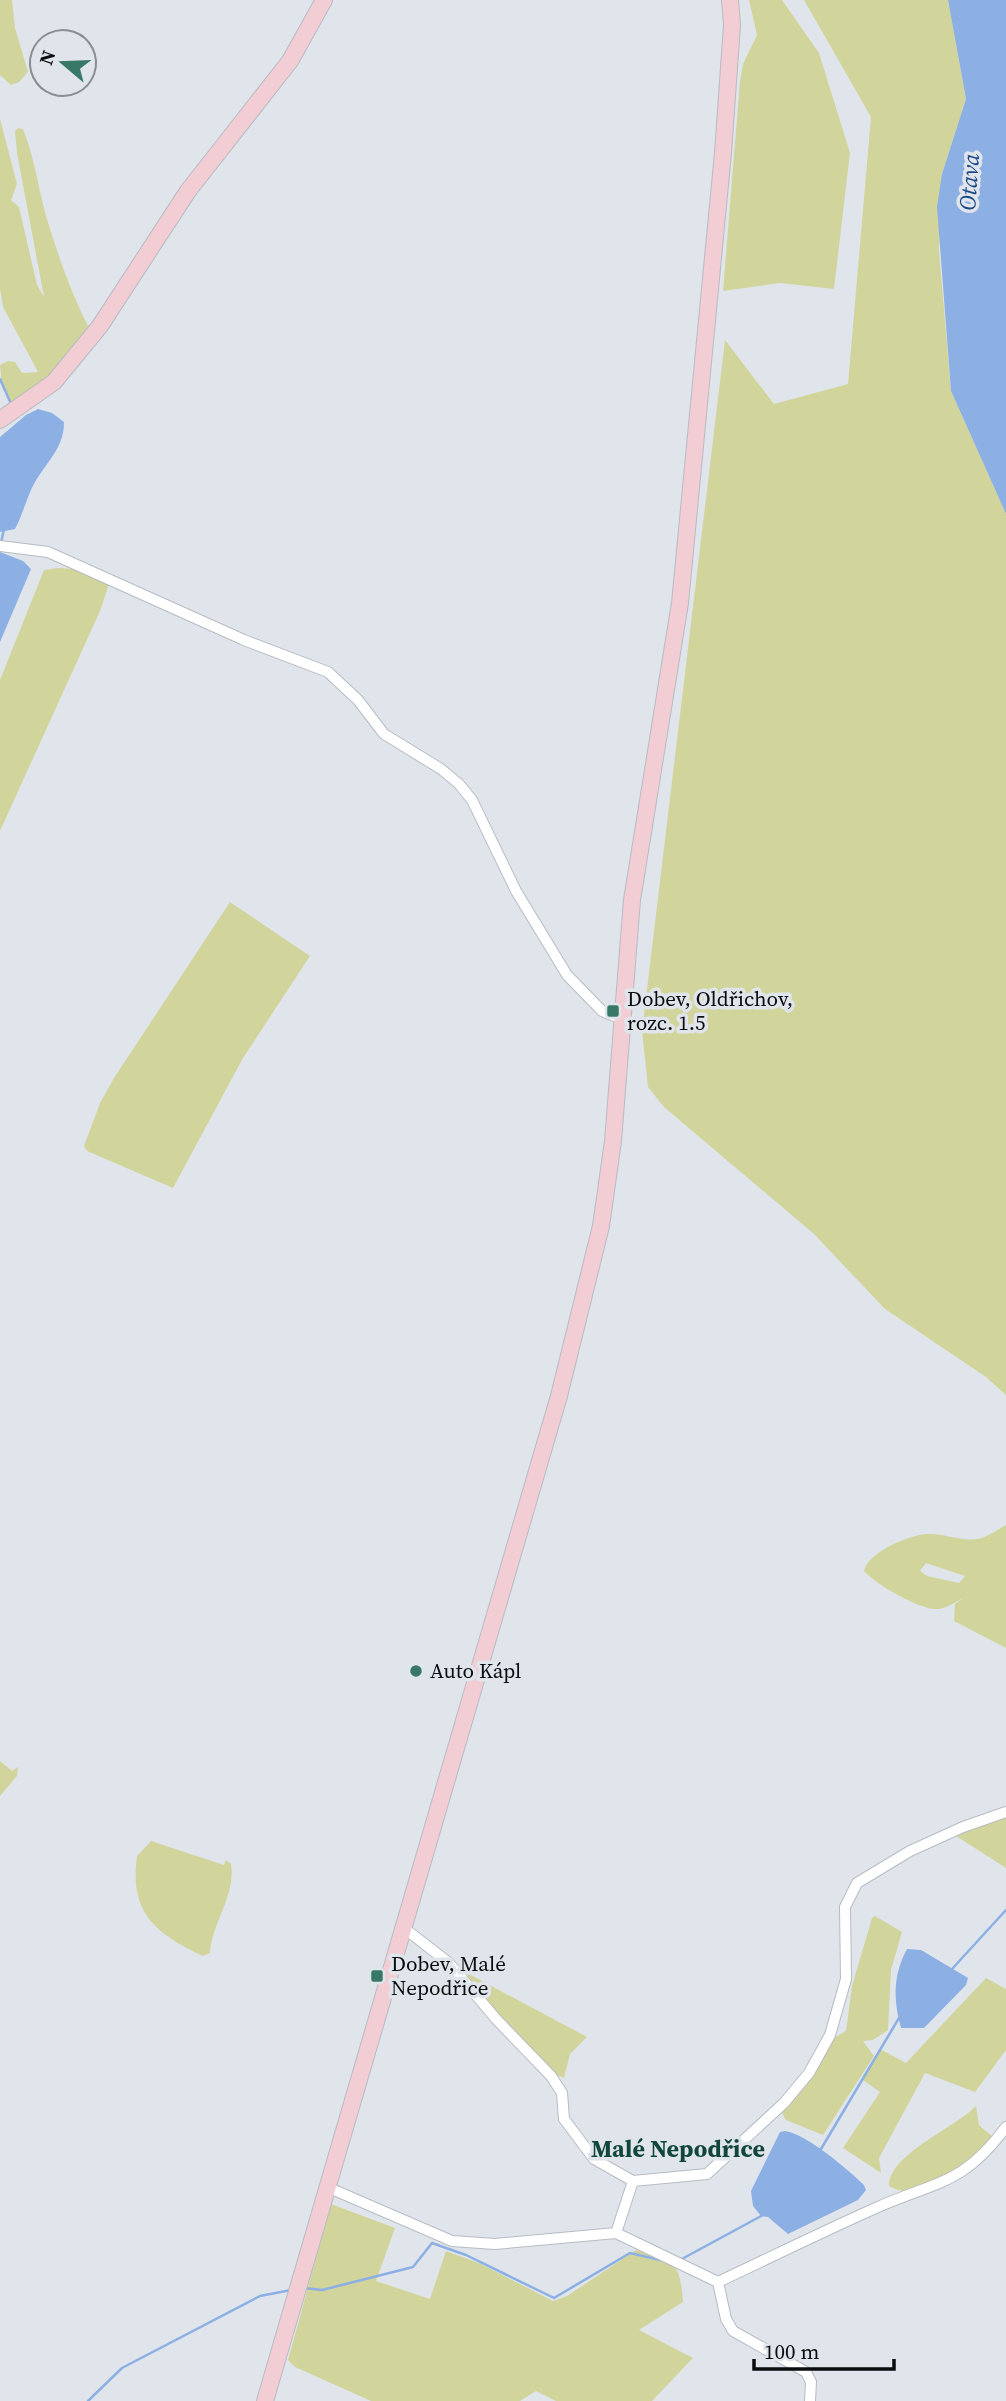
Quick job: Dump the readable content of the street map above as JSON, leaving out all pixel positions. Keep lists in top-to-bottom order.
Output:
{
  "districts": ["Malé Nepodřice"],
  "water": ["Otava"],
  "places": {
    "transit": ["Dobev, Oldřichov, rozc. 1.5", "Dobev, Malé Nepodřice"],
    "other": ["Auto Kápl"]
  },
  "scale_bar": "100 m",
  "north": "left"
}
